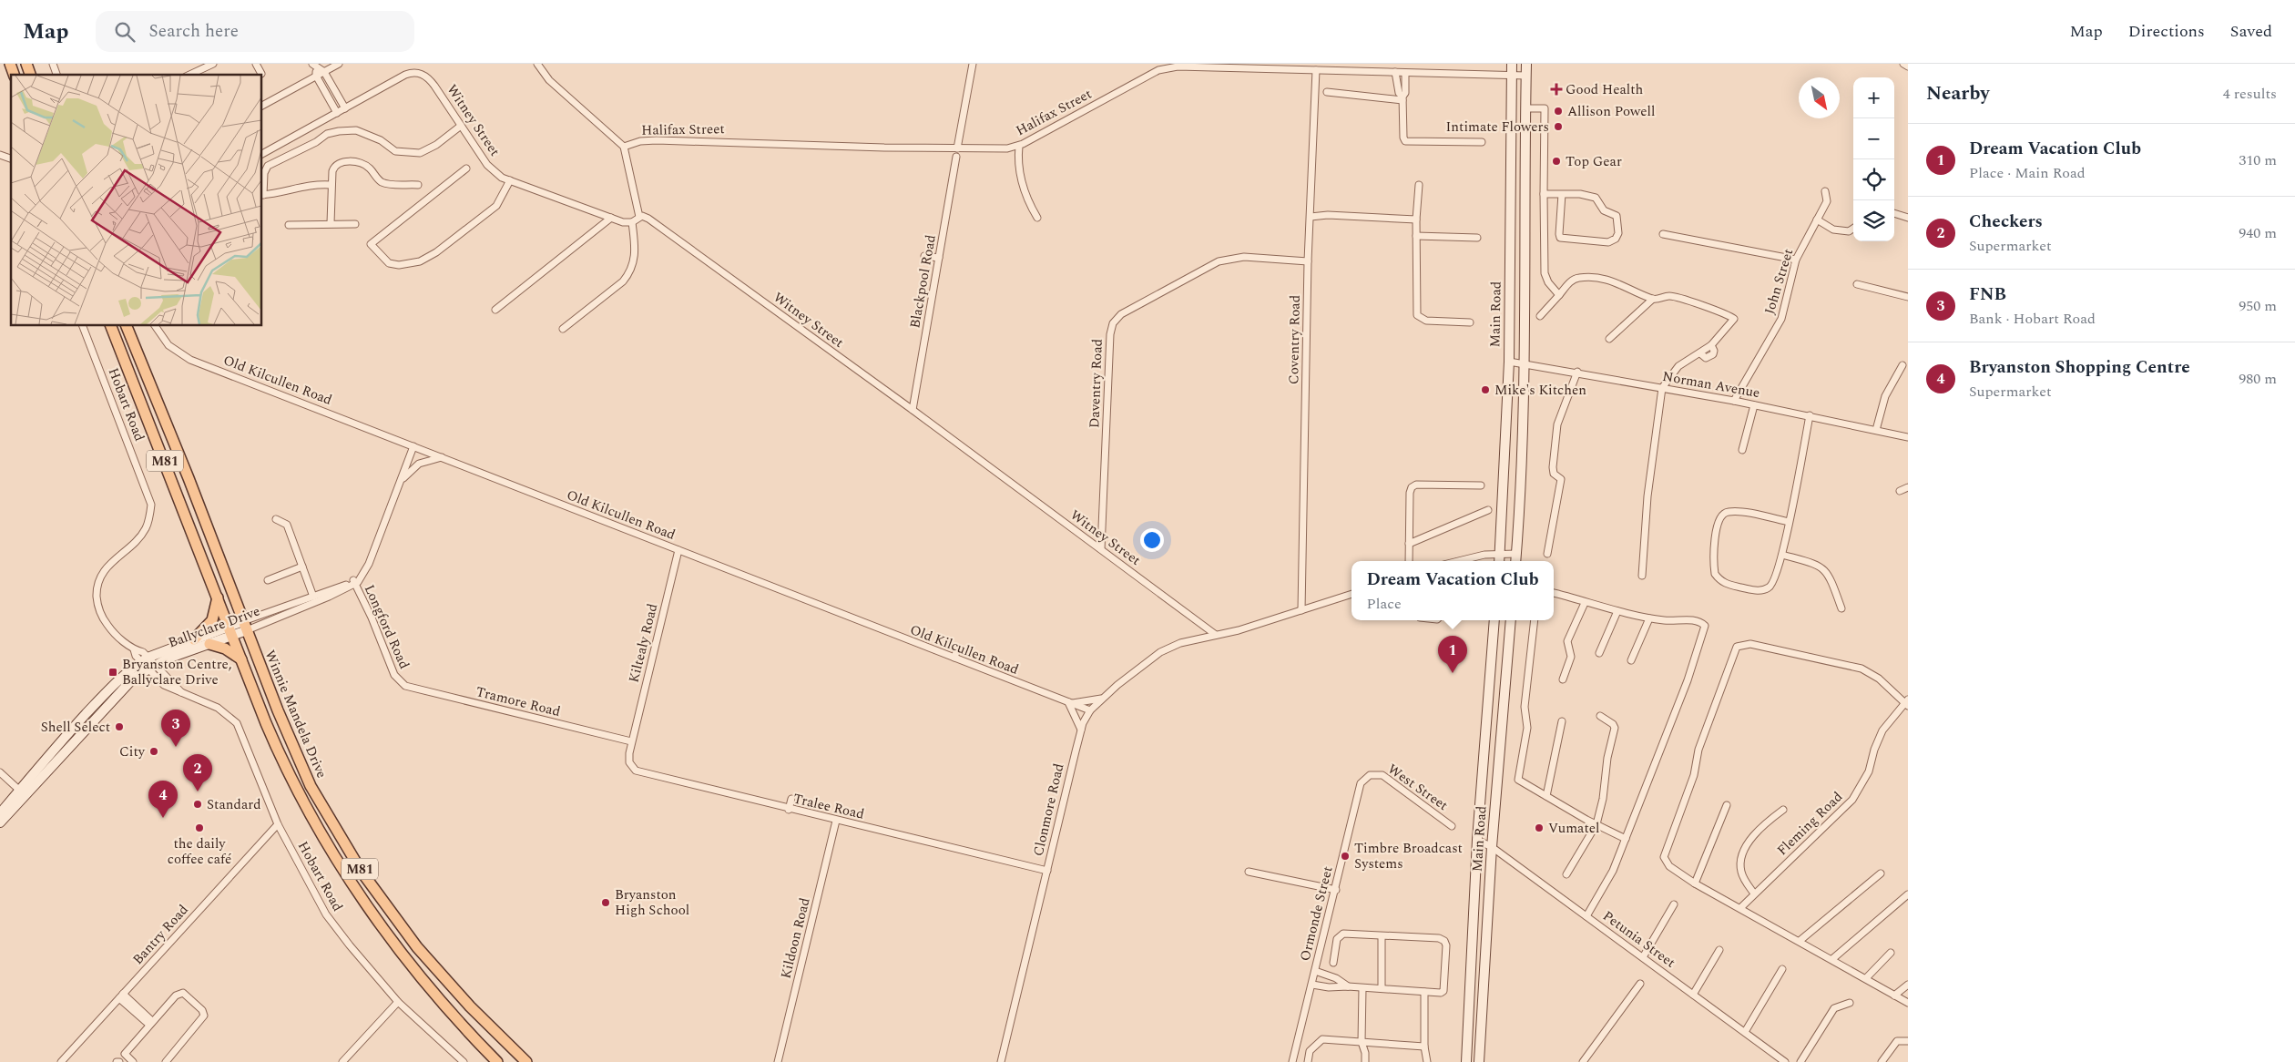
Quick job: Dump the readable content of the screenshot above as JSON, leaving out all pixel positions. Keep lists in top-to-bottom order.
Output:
{
  "streets": {
    "main road": [
      "Main Road",
      "M81",
      "Ballyclare Drive",
      "Winnie Mandela Drive"
    ],
    "street": [
      "Halifax Street",
      "Witney Street",
      "Blackpool Road",
      "John Street",
      "Coventry Road",
      "Old Kilcullen Road",
      "Daventry Road",
      "Norman Avenue",
      "Hobart Road",
      "Longford Road",
      "Kiltealy Road",
      "Tramore Road",
      "West Street",
      "Tralee Road",
      "Clonmore Road",
      "Fleming Road",
      "Ormonde Street",
      "Bantry Road",
      "Kildoon Road",
      "Petunia Street"
    ]
  },
  "crossings": [
    ["Halifax Street", "Main Road"],
    ["Halifax Street", "Coventry Road"],
    ["Witney Street", "Blackpool Road"],
    ["Witney Street", "Daventry Road"],
    ["Witney Street", "Clonmore Road"],
    ["John Street", "Norman Avenue"],
    ["Main Road", "Norman Avenue"],
    ["Main Road", "Petunia Street"],
    ["Coventry Road", "Daventry Road"],
    ["Old Kilcullen Road", "Kiltealy Road"],
    ["Old Kilcullen Road", "Clonmore Road"],
    ["Hobart Road", "Ballyclare Drive"],
    ["Hobart Road", "Bantry Road"],
    ["Ballyclare Drive", "Longford Road"],
    ["Ballyclare Drive", "Winnie Mandela Drive"],
    ["Longford Road", "Tramore Road"],
    ["Kiltealy Road", "Tramore Road"],
    ["Kiltealy Road", "Tralee Road"],
    ["Tramore Road", "Tralee Road"],
    ["West Street", "Ormonde Street"],
    ["Tralee Road", "Clonmore Road"],
    ["Tralee Road", "Kildoon Road"]
  ],
  "places": {
    "health": ["Good Health"],
    "other": [
      "Allison Powell",
      "Intimate Flowers",
      "Top Gear",
      "Mike's Kitchen",
      "Shell Select",
      "City",
      "Standard",
      "the daily coffee café",
      "Vumatel",
      "Timbre Broadcast Systems",
      "Bryanston High School"
    ],
    "transit": ["Bryanston Centre, Ballyclare Drive"]
  },
  "north": "bottom right",
  "page": {
    "header": "Map",
    "search": "Search here",
    "nav": ["Map", "Directions", "Saved"],
    "heading": ["Nearby", "4 results"],
    "map_buttons": ["+", "−"],
    "list": [
      {
        "mark": "1",
        "name": "Dream Vacation Club",
        "note": "Place · Main Road",
        "value": "310 m"
      },
      {
        "mark": "2",
        "name": "Checkers",
        "note": "Supermarket",
        "value": "940 m"
      },
      {
        "mark": "3",
        "name": "FNB",
        "note": "Bank · Hobart Road",
        "value": "950 m"
      },
      {
        "mark": "4",
        "name": "Bryanston Shopping Centre",
        "note": "Supermarket",
        "value": "980 m"
      }
    ],
    "popup": ["Dream Vacation Club", "Place"],
    "pins": [
      "1",
      "3",
      "2",
      "4"
    ]
  }
}
